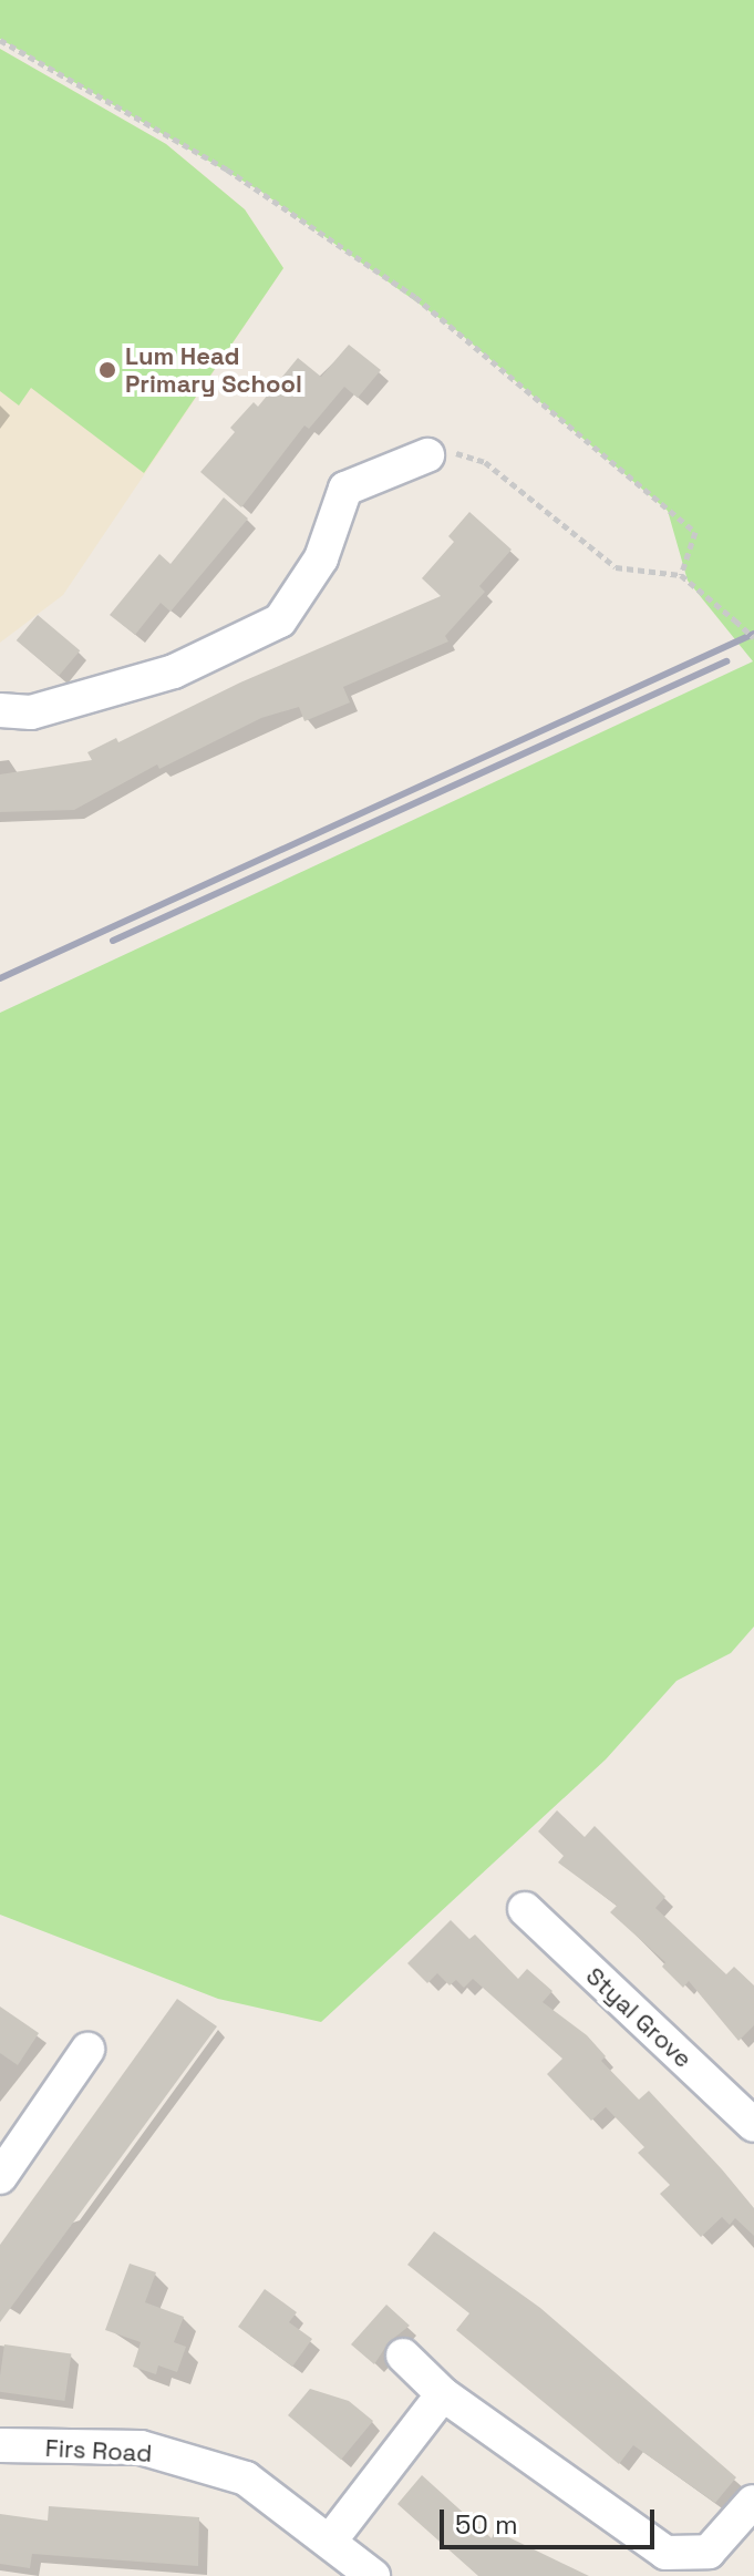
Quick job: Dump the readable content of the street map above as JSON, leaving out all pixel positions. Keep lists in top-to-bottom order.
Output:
{
  "streets": {
    "street": ["Styal Grove", "Firs Road"]
  },
  "places": ["Lum Head Primary School"],
  "scale_bar": "50 m"
}
